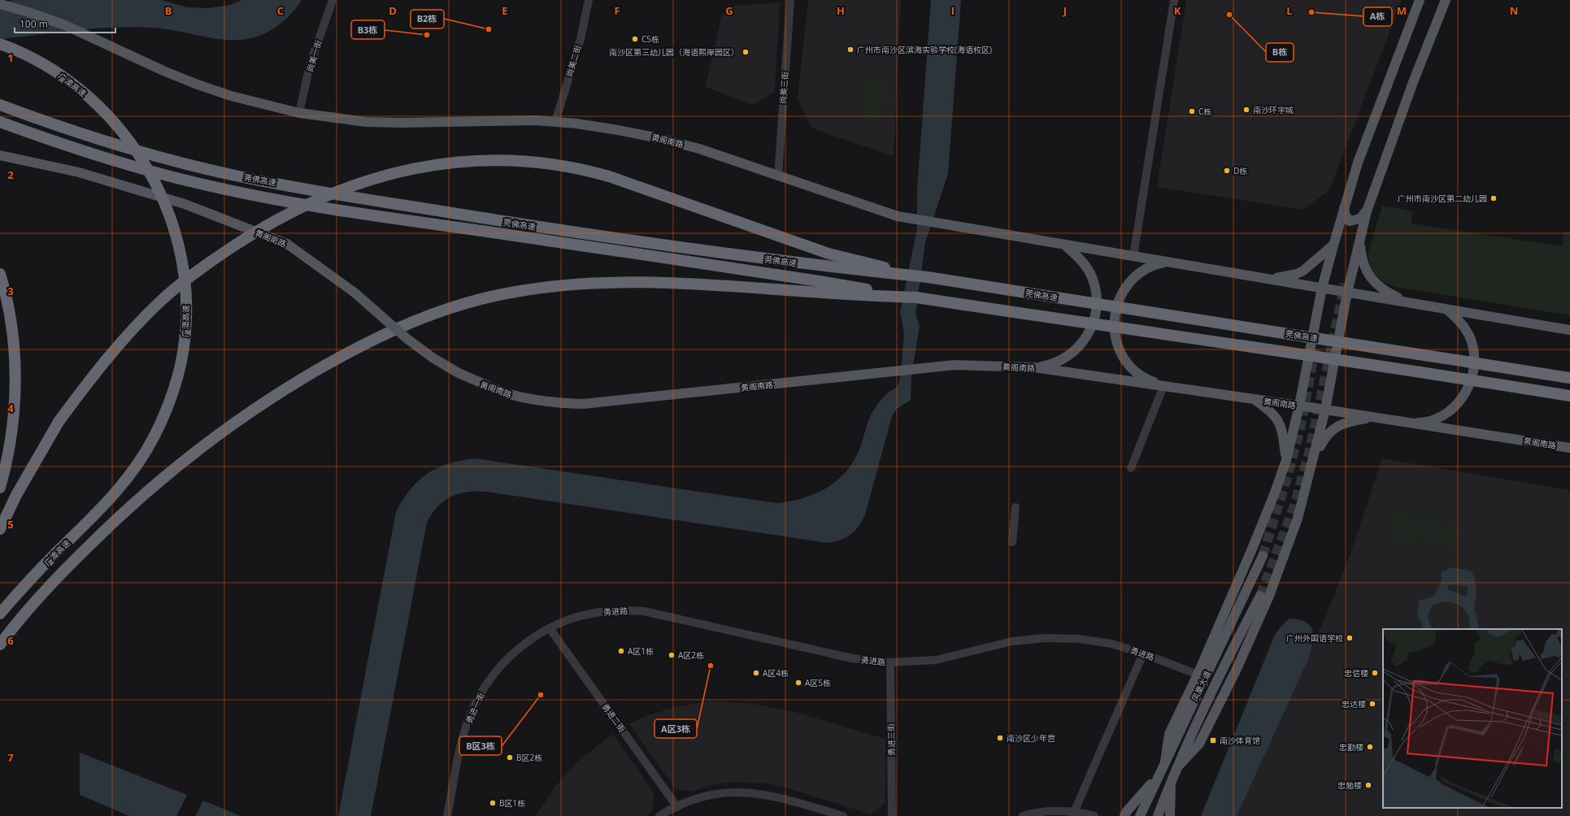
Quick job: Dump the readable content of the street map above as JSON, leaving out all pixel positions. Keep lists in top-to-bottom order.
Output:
{
  "streets": {
    "highway": ["广澳高速", "莞佛高速"],
    "main road": ["黄阁南路", "凤凰大道"],
    "street": [
      "尚美一街",
      "尚美二街",
      "尚美三街",
      "勇进路",
      "勇进一街",
      "勇进二街",
      "勇进三街"
    ]
  },
  "crossings": [
    ["尚美一街", "黄阁南路"],
    ["尚美二街", "黄阁南路"],
    ["尚美三街", "黄阁南路"],
    ["勇进路", "勇进一街"],
    ["勇进路", "勇进二街"],
    ["勇进路", "勇进三街"],
    ["勇进一街", "勇进二街"]
  ],
  "places": {
    "other": [
      "A栋",
      "B栋",
      "B2栋",
      "B3栋",
      "C5栋",
      "广州市南沙区滨海实验学校(海语校区)",
      "南沙区第三幼儿园（海语熙岸园区）",
      "南沙环宇城",
      "C栋",
      "D栋",
      "广州市南沙区第二幼儿园",
      "广州外国语学校",
      "A区1栋",
      "A区2栋",
      "A区3栋",
      "A区4栋",
      "忠信楼",
      "A区5栋",
      "B区3栋",
      "忠达楼",
      "南沙区少年宫",
      "忠勤楼",
      "B区2栋",
      "忠勉楼",
      "B区1栋"
    ],
    "transit": ["南沙体育馆"]
  },
  "scale_bar": "100 m",
  "grid": {
    "columns": [
      "B",
      "C",
      "D",
      "E",
      "F",
      "G",
      "H",
      "I",
      "J",
      "K",
      "L",
      "M",
      "N"
    ],
    "rows": [
      "1",
      "2",
      "3",
      "4",
      "5",
      "6",
      "7"
    ]
  }
}
